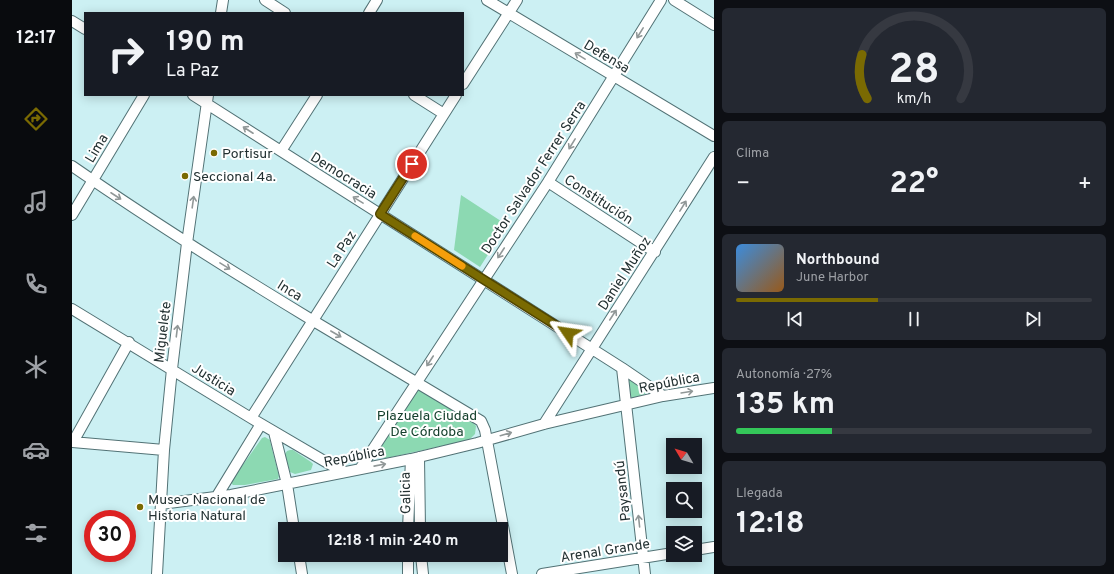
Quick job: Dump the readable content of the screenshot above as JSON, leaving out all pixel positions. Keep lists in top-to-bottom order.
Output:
{
  "streets": {
    "street": [
      "Defensa",
      "Lima",
      "Democracia",
      "Doctor Salvador Ferrer Serra",
      "Constitución",
      "La Paz",
      "Daniel Muñoz",
      "Inca",
      "Miguelete",
      "Justicia",
      "República",
      "Paysandú",
      "Galicia",
      "Arenal Grande"
    ]
  },
  "crossings": [
    ["Defensa", "Doctor Salvador Ferrer Serra"],
    ["Lima", "Inca"],
    ["Democracia", "Doctor Salvador Ferrer Serra"],
    ["Democracia", "La Paz"],
    ["Democracia", "Daniel Muñoz"],
    ["Democracia", "Miguelete"],
    ["Democracia", "República"],
    ["Doctor Salvador Ferrer Serra", "Constitución"],
    ["Doctor Salvador Ferrer Serra", "Inca"],
    ["Doctor Salvador Ferrer Serra", "República"],
    ["Constitución", "Daniel Muñoz"],
    ["La Paz", "Inca"],
    ["La Paz", "Justicia"],
    ["Daniel Muñoz", "República"],
    ["Inca", "Miguelete"],
    ["Inca", "República"],
    ["Miguelete", "Justicia"],
    ["Miguelete", "República"],
    ["Justicia", "República"],
    ["República", "Paysandú"],
    ["República", "Galicia"],
    ["Paysandú", "Arenal Grande"]
  ],
  "one_way": [
    "Defensa",
    "Democracia",
    "Doctor Salvador Ferrer Serra",
    "Daniel Muñoz",
    "Inca",
    "Miguelete",
    "Paysandú"
  ],
  "parks": ["Plazuela Ciudad De Córdoba"],
  "places": ["Portisur", "Seccional 4a.", "Museo Nacional de Historia Natural"],
  "north": "top left",
  "page": {
    "tabs": "12:17",
    "turn": ["190 m", "La Paz"],
    "tile": [
      "Clima",
      ["Autonomía · 27%", "135 km"],
      ["Llegada", "12:18"]
    ],
    "heat": ["−", "22°", "+"],
    "song": ["Northbound", "June Harbor"],
    "limit": "30",
    "trip": "12:18 · 1 min · 240 m",
    "gauge": ["28", "km/h"]
  }
}
